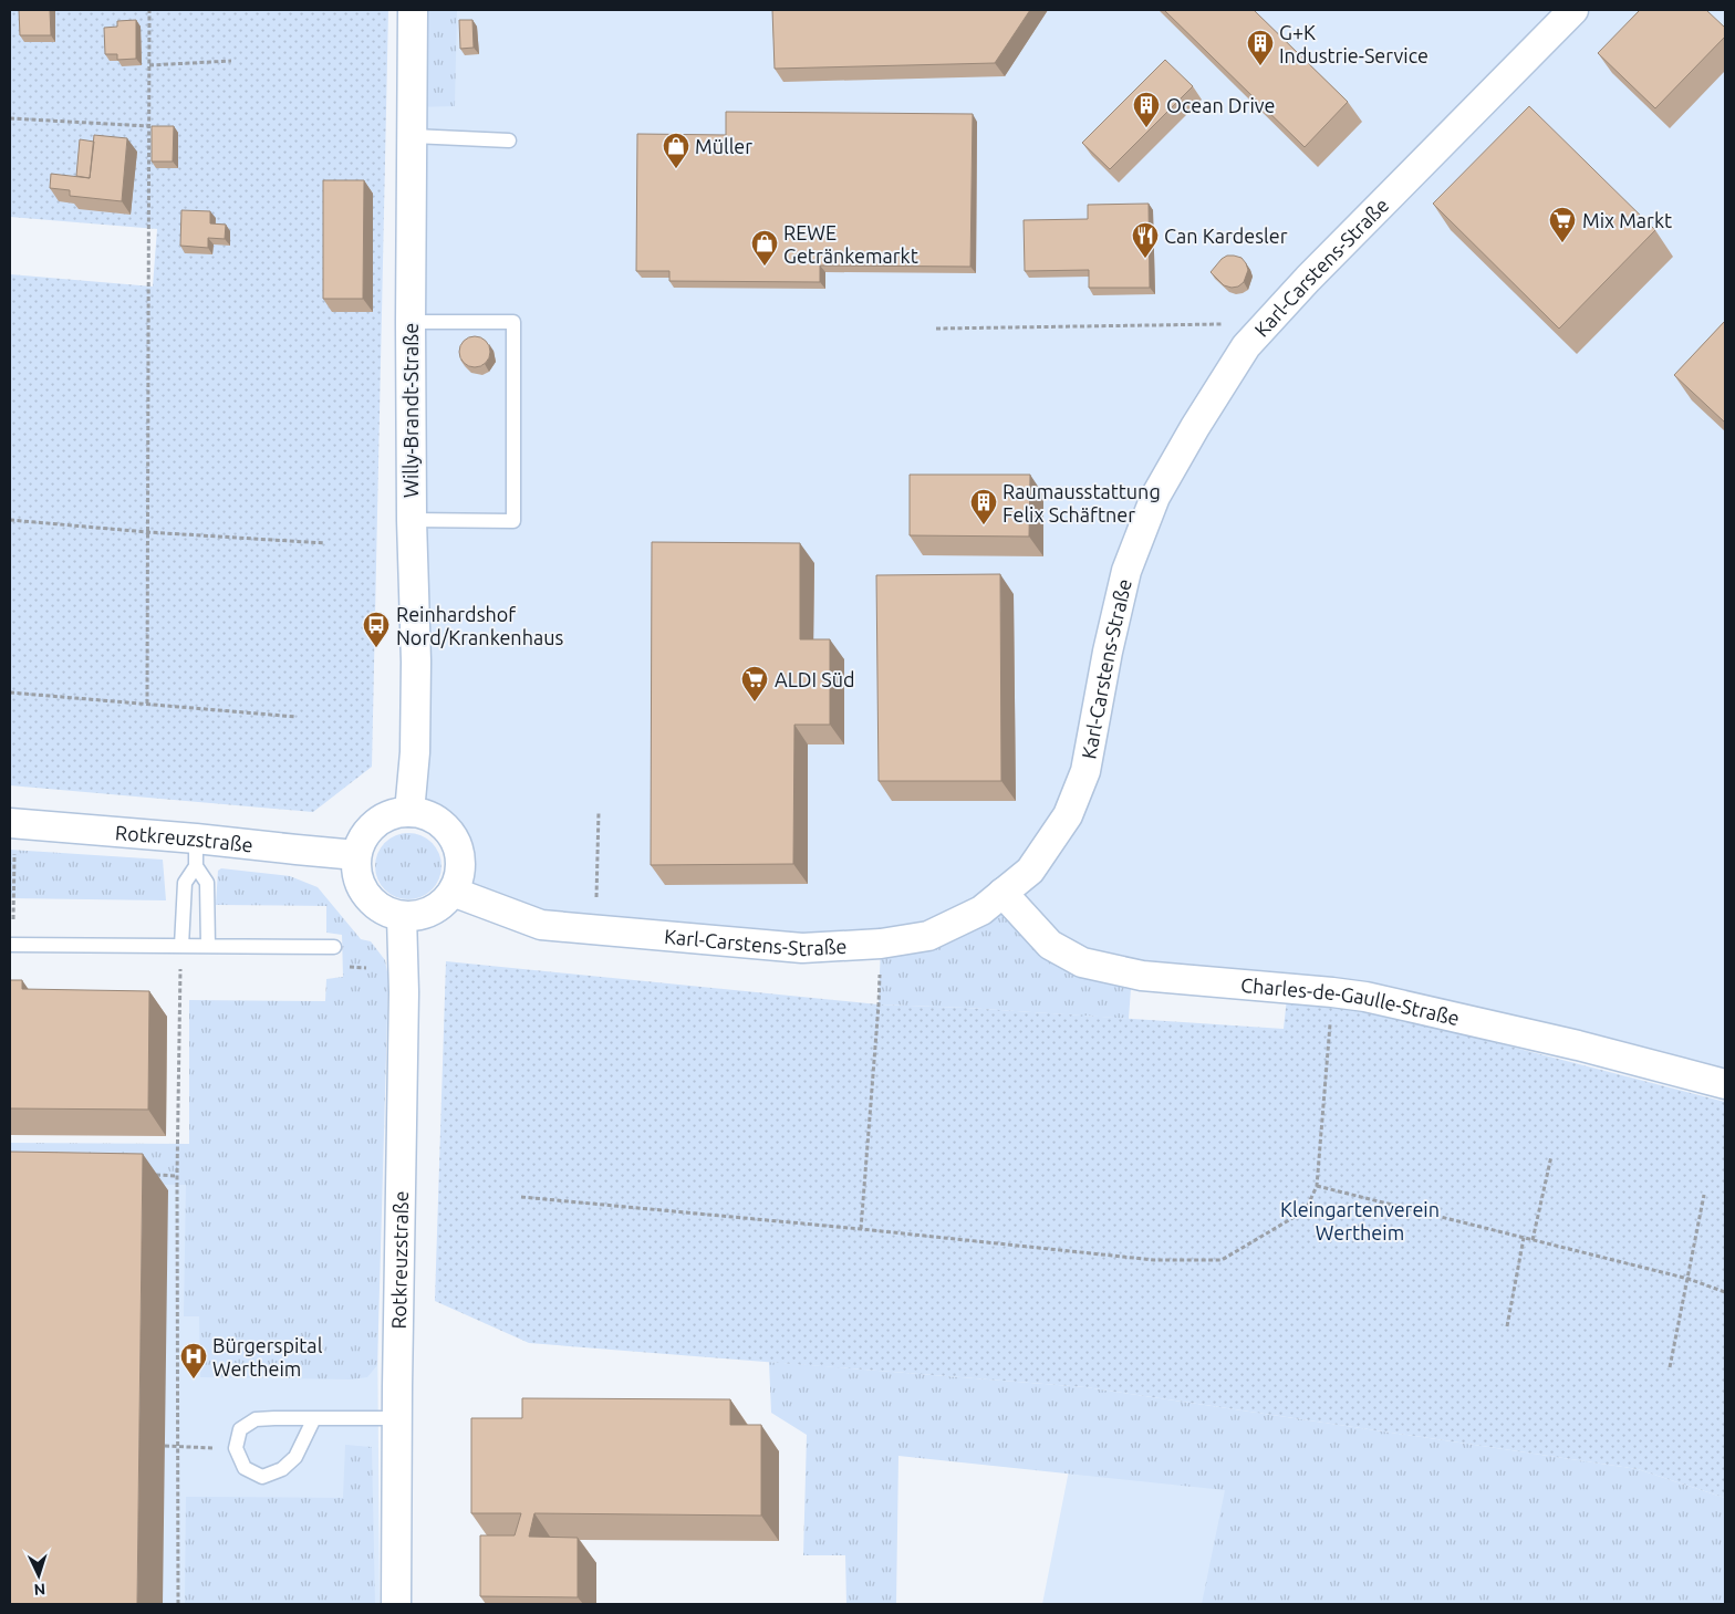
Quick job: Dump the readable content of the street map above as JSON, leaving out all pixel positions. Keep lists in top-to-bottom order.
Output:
{
  "streets": {
    "street": [
      "Karl-Carstens-Straße",
      "Willy-Brandt-Straße",
      "Rotkreuzstraße",
      "Charles-de-Gaulle-Straße"
    ]
  },
  "crossings": [
    ["Karl-Carstens-Straße", "Willy-Brandt-Straße"],
    ["Karl-Carstens-Straße", "Rotkreuzstraße"],
    ["Karl-Carstens-Straße", "Charles-de-Gaulle-Straße"],
    ["Willy-Brandt-Straße", "Rotkreuzstraße"]
  ],
  "parks": ["Kleingartenverein Wertheim"],
  "places": {
    "building": ["G+K Industrie-Service", "Ocean Drive", "Raumausstattung Felix Schäftner"],
    "shop": ["Müller", "REWE Getränkemarkt"],
    "supermarket": ["Mix Markt", "ALDI Süd"],
    "restaurant": ["Can Kardesler"],
    "bus stop": ["Reinhardshof Nord/Krankenhaus"],
    "hospital": ["Bürgerspital Wertheim"]
  },
  "north": "bottom"
}
